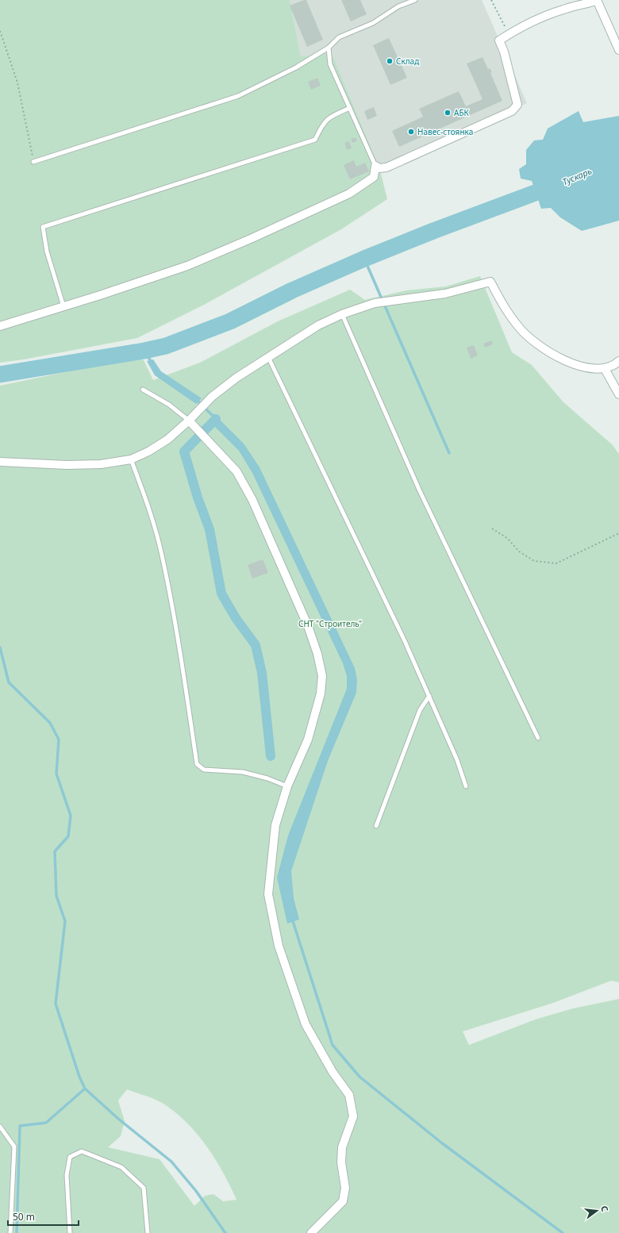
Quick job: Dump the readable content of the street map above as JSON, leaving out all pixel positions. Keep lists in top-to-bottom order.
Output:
{
  "water": ["Тускарь"],
  "parks": ["СНТ \"Строитель\""],
  "places": ["Склад", "АБК", "Навес-стоянка"],
  "scale_bar": "50 m",
  "north": "right"
}
